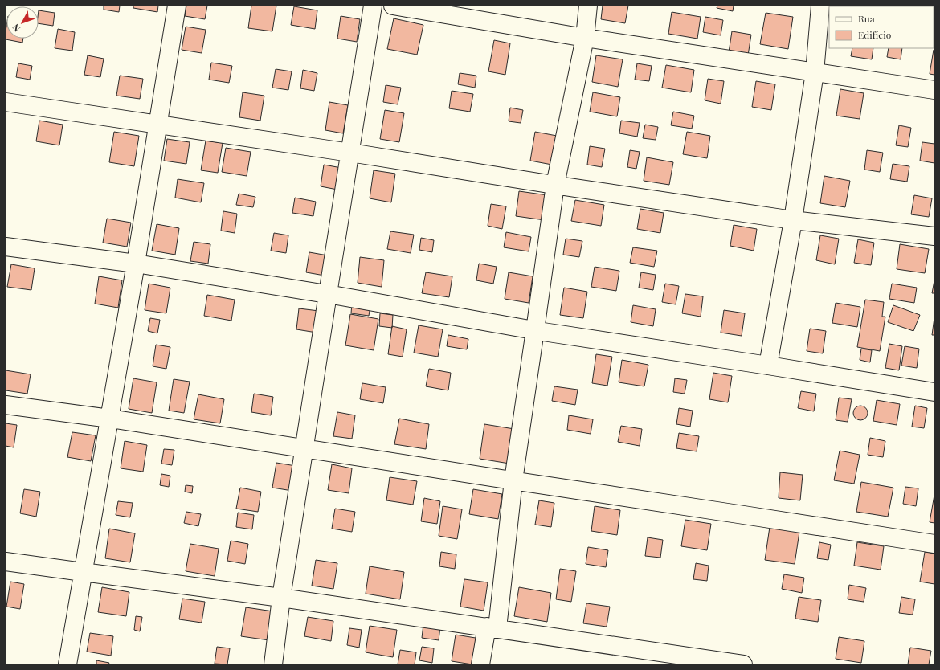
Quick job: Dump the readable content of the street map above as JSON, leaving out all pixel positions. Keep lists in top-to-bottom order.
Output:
{
  "legend": ["Rua", "Edifício"],
  "north": "bottom left"
}
